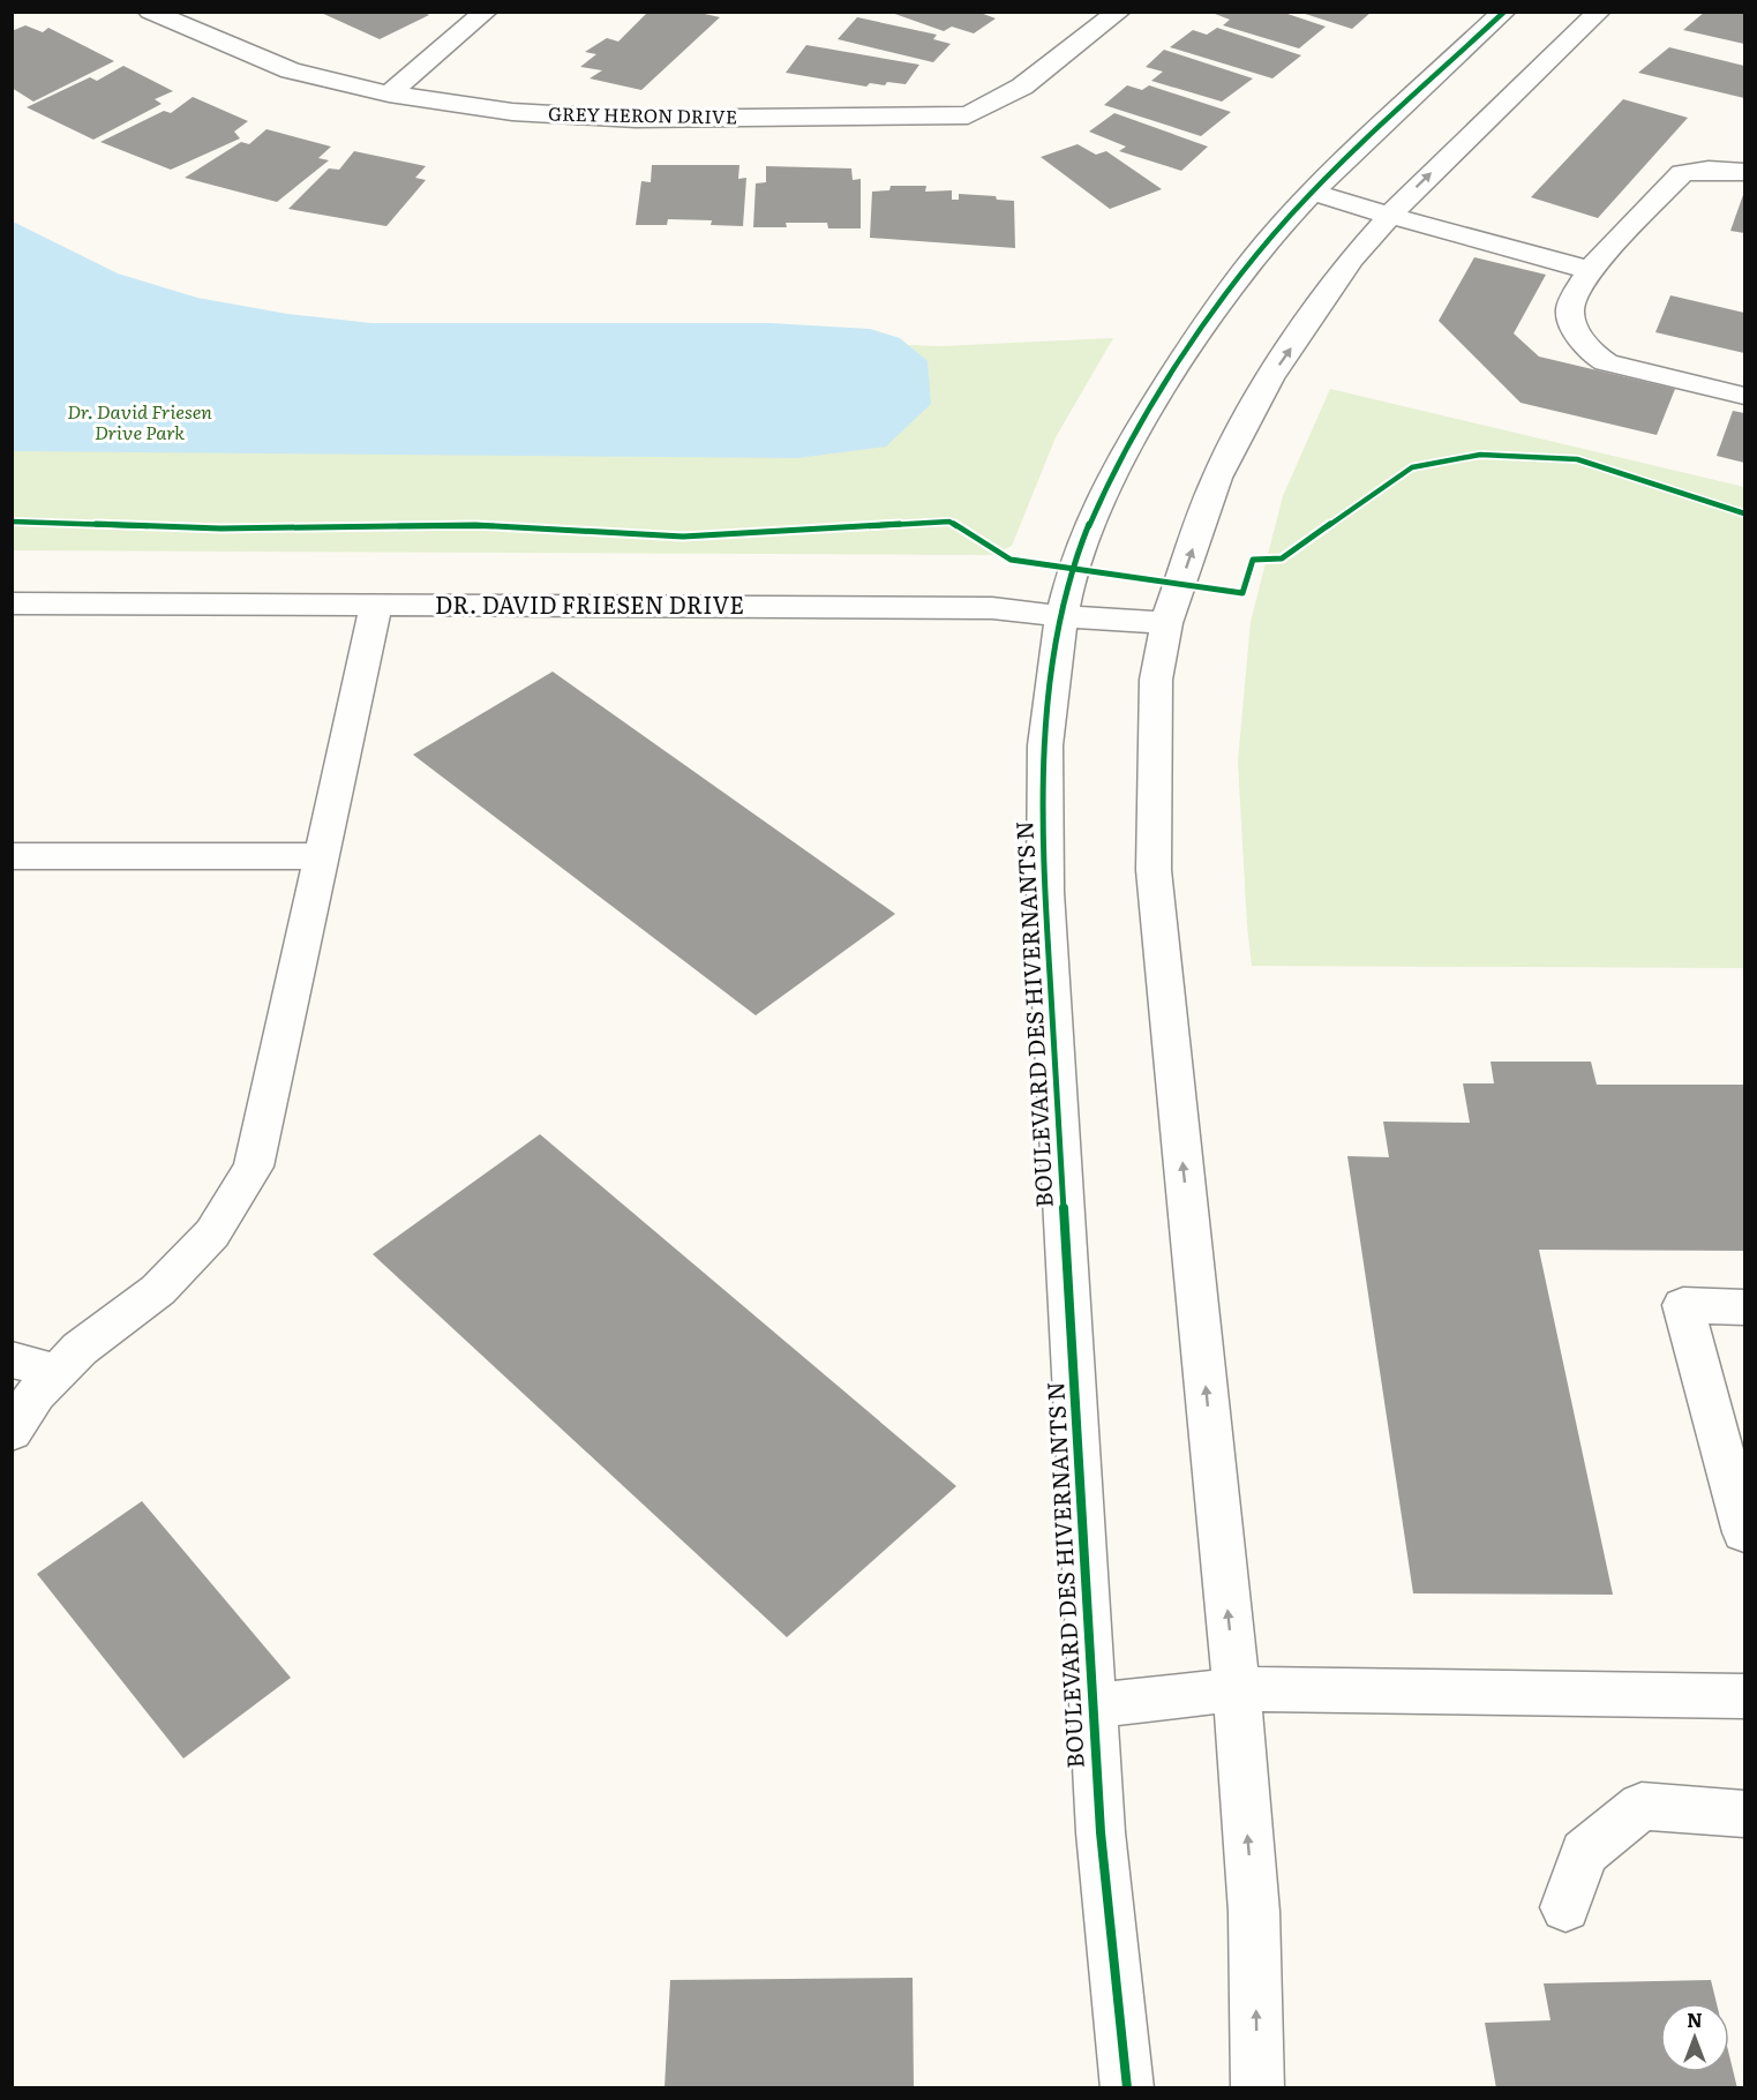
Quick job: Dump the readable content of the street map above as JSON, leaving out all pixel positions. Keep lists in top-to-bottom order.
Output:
{
  "streets": {
    "street": ["GREY HERON DRIVE", "DR. DAVID FRIESEN DRIVE", "BOULEVARD DES HIVERNANTS N"]
  },
  "crossings": [
    ["DR. DAVID FRIESEN DRIVE", "BOULEVARD DES HIVERNANTS N"]
  ],
  "parks": ["Dr. David Friesen Drive Park"],
  "north": "top"
}
